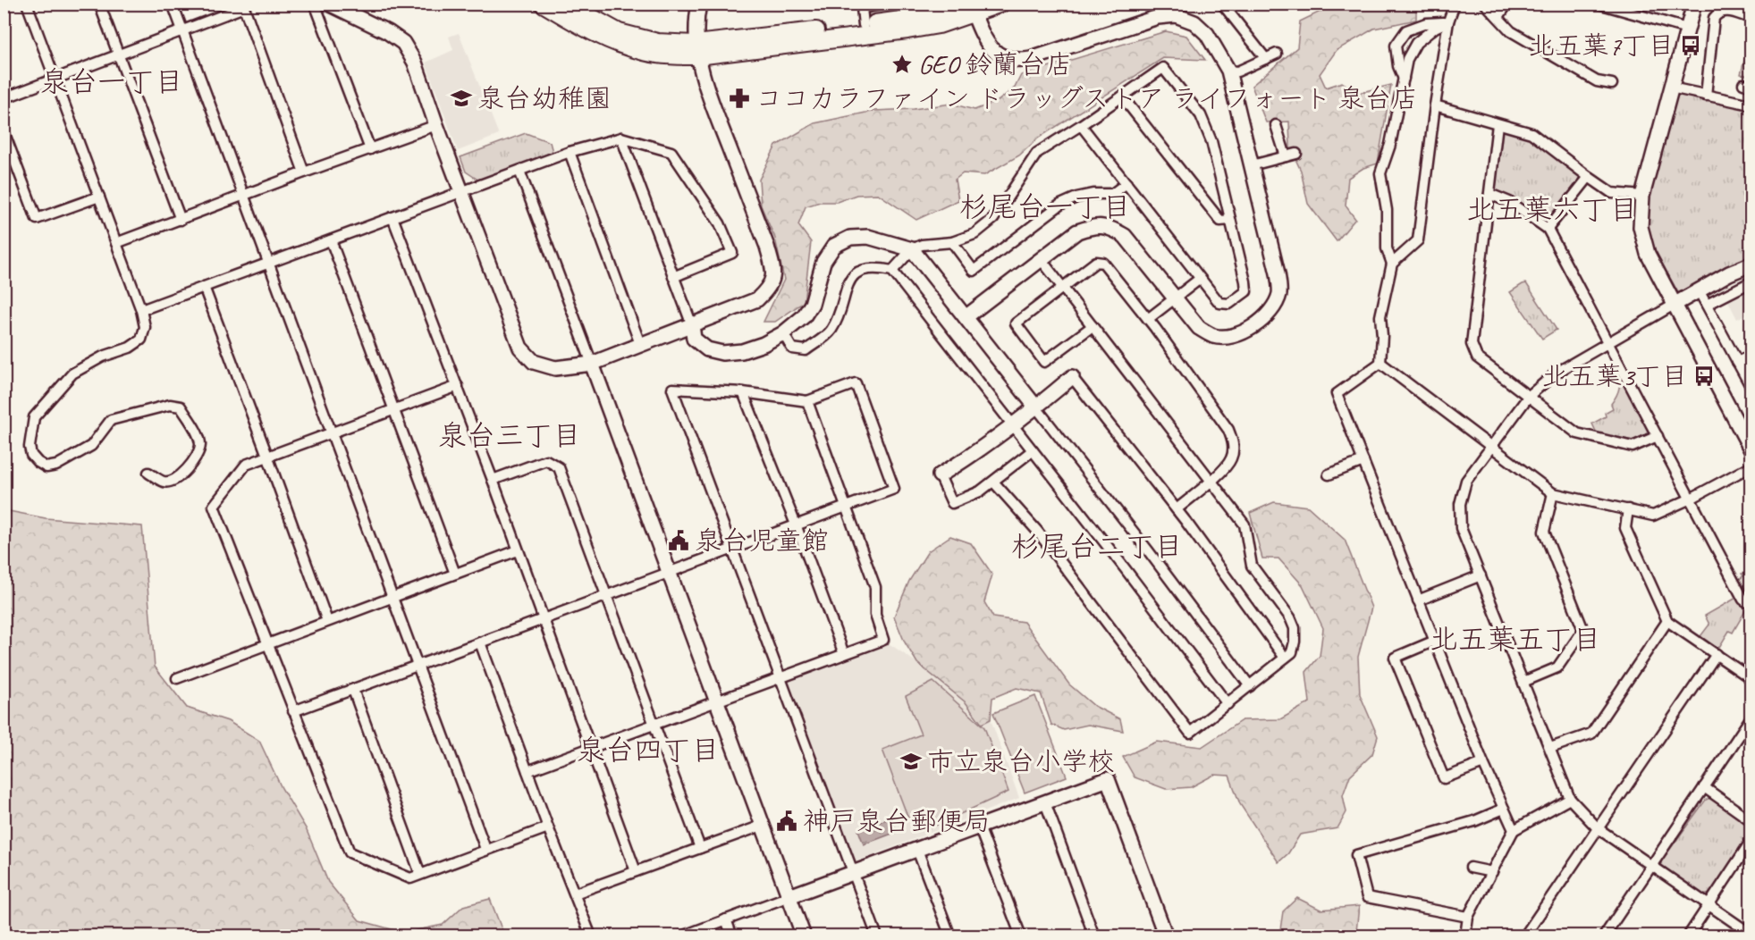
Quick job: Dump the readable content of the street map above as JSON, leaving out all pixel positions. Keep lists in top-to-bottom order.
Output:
{
  "districts": [
    "泉台一丁目",
    "杉尾台一丁目",
    "北五葉六丁目",
    "泉台三丁目",
    "杉尾台二丁目",
    "北五葉五丁目",
    "泉台四丁目"
  ],
  "places": {
    "bus stop": ["北五葉7丁目", "北五葉3丁目"],
    "place": ["GEO 鈴蘭台店"],
    "school or university": ["泉台幼稚園", "市立泉台小学校"],
    "pharmacy": ["ココカラファイン ドラッグストア ライフォート 泉台店"],
    "public building": ["泉台児童館", "神戸泉台郵便局"]
  }
}
